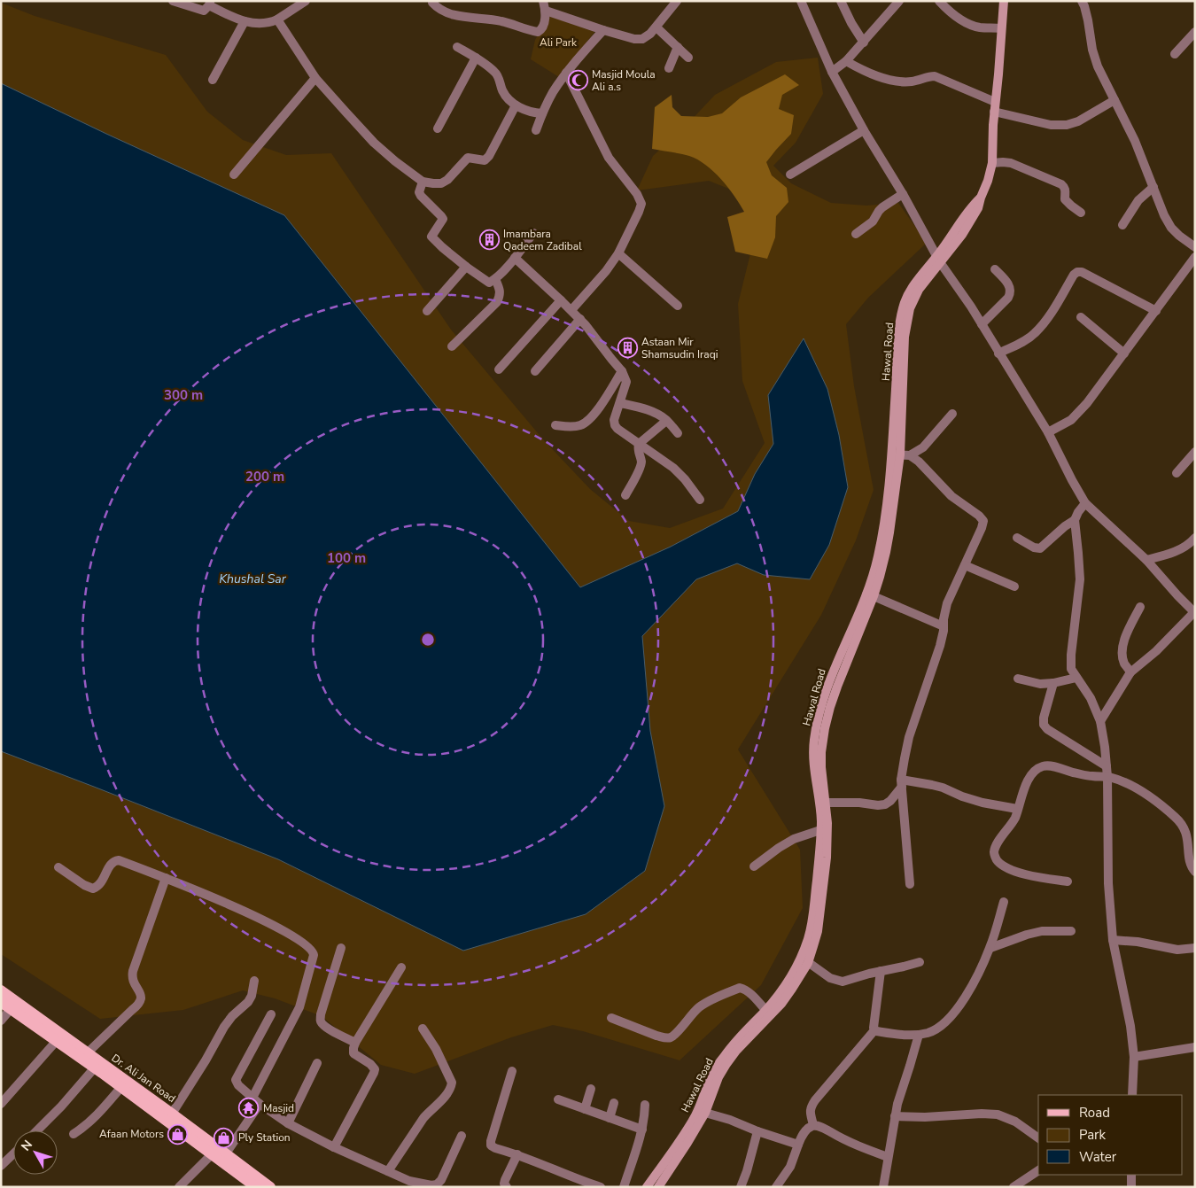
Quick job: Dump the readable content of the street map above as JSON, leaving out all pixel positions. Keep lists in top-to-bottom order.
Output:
{
  "streets": {
    "main road": ["Hawal Road", "Dr. Ali Jan Road"]
  },
  "water": ["Khushal Sar"],
  "parks": ["Ali Park"],
  "places": {
    "mosque": ["Masjid Moula Ali a.s"],
    "building": ["Imambara Qadeem Zadibal", "Astaan Mir Shamsudin Iraqi"],
    "temple": ["Masjid"],
    "shop": ["Afaan Motors", "Ply Station"]
  },
  "legend": ["Road", "Park", "Water"],
  "north": "top left",
  "rings": ["300 m", "200 m", "100 m"]
}
